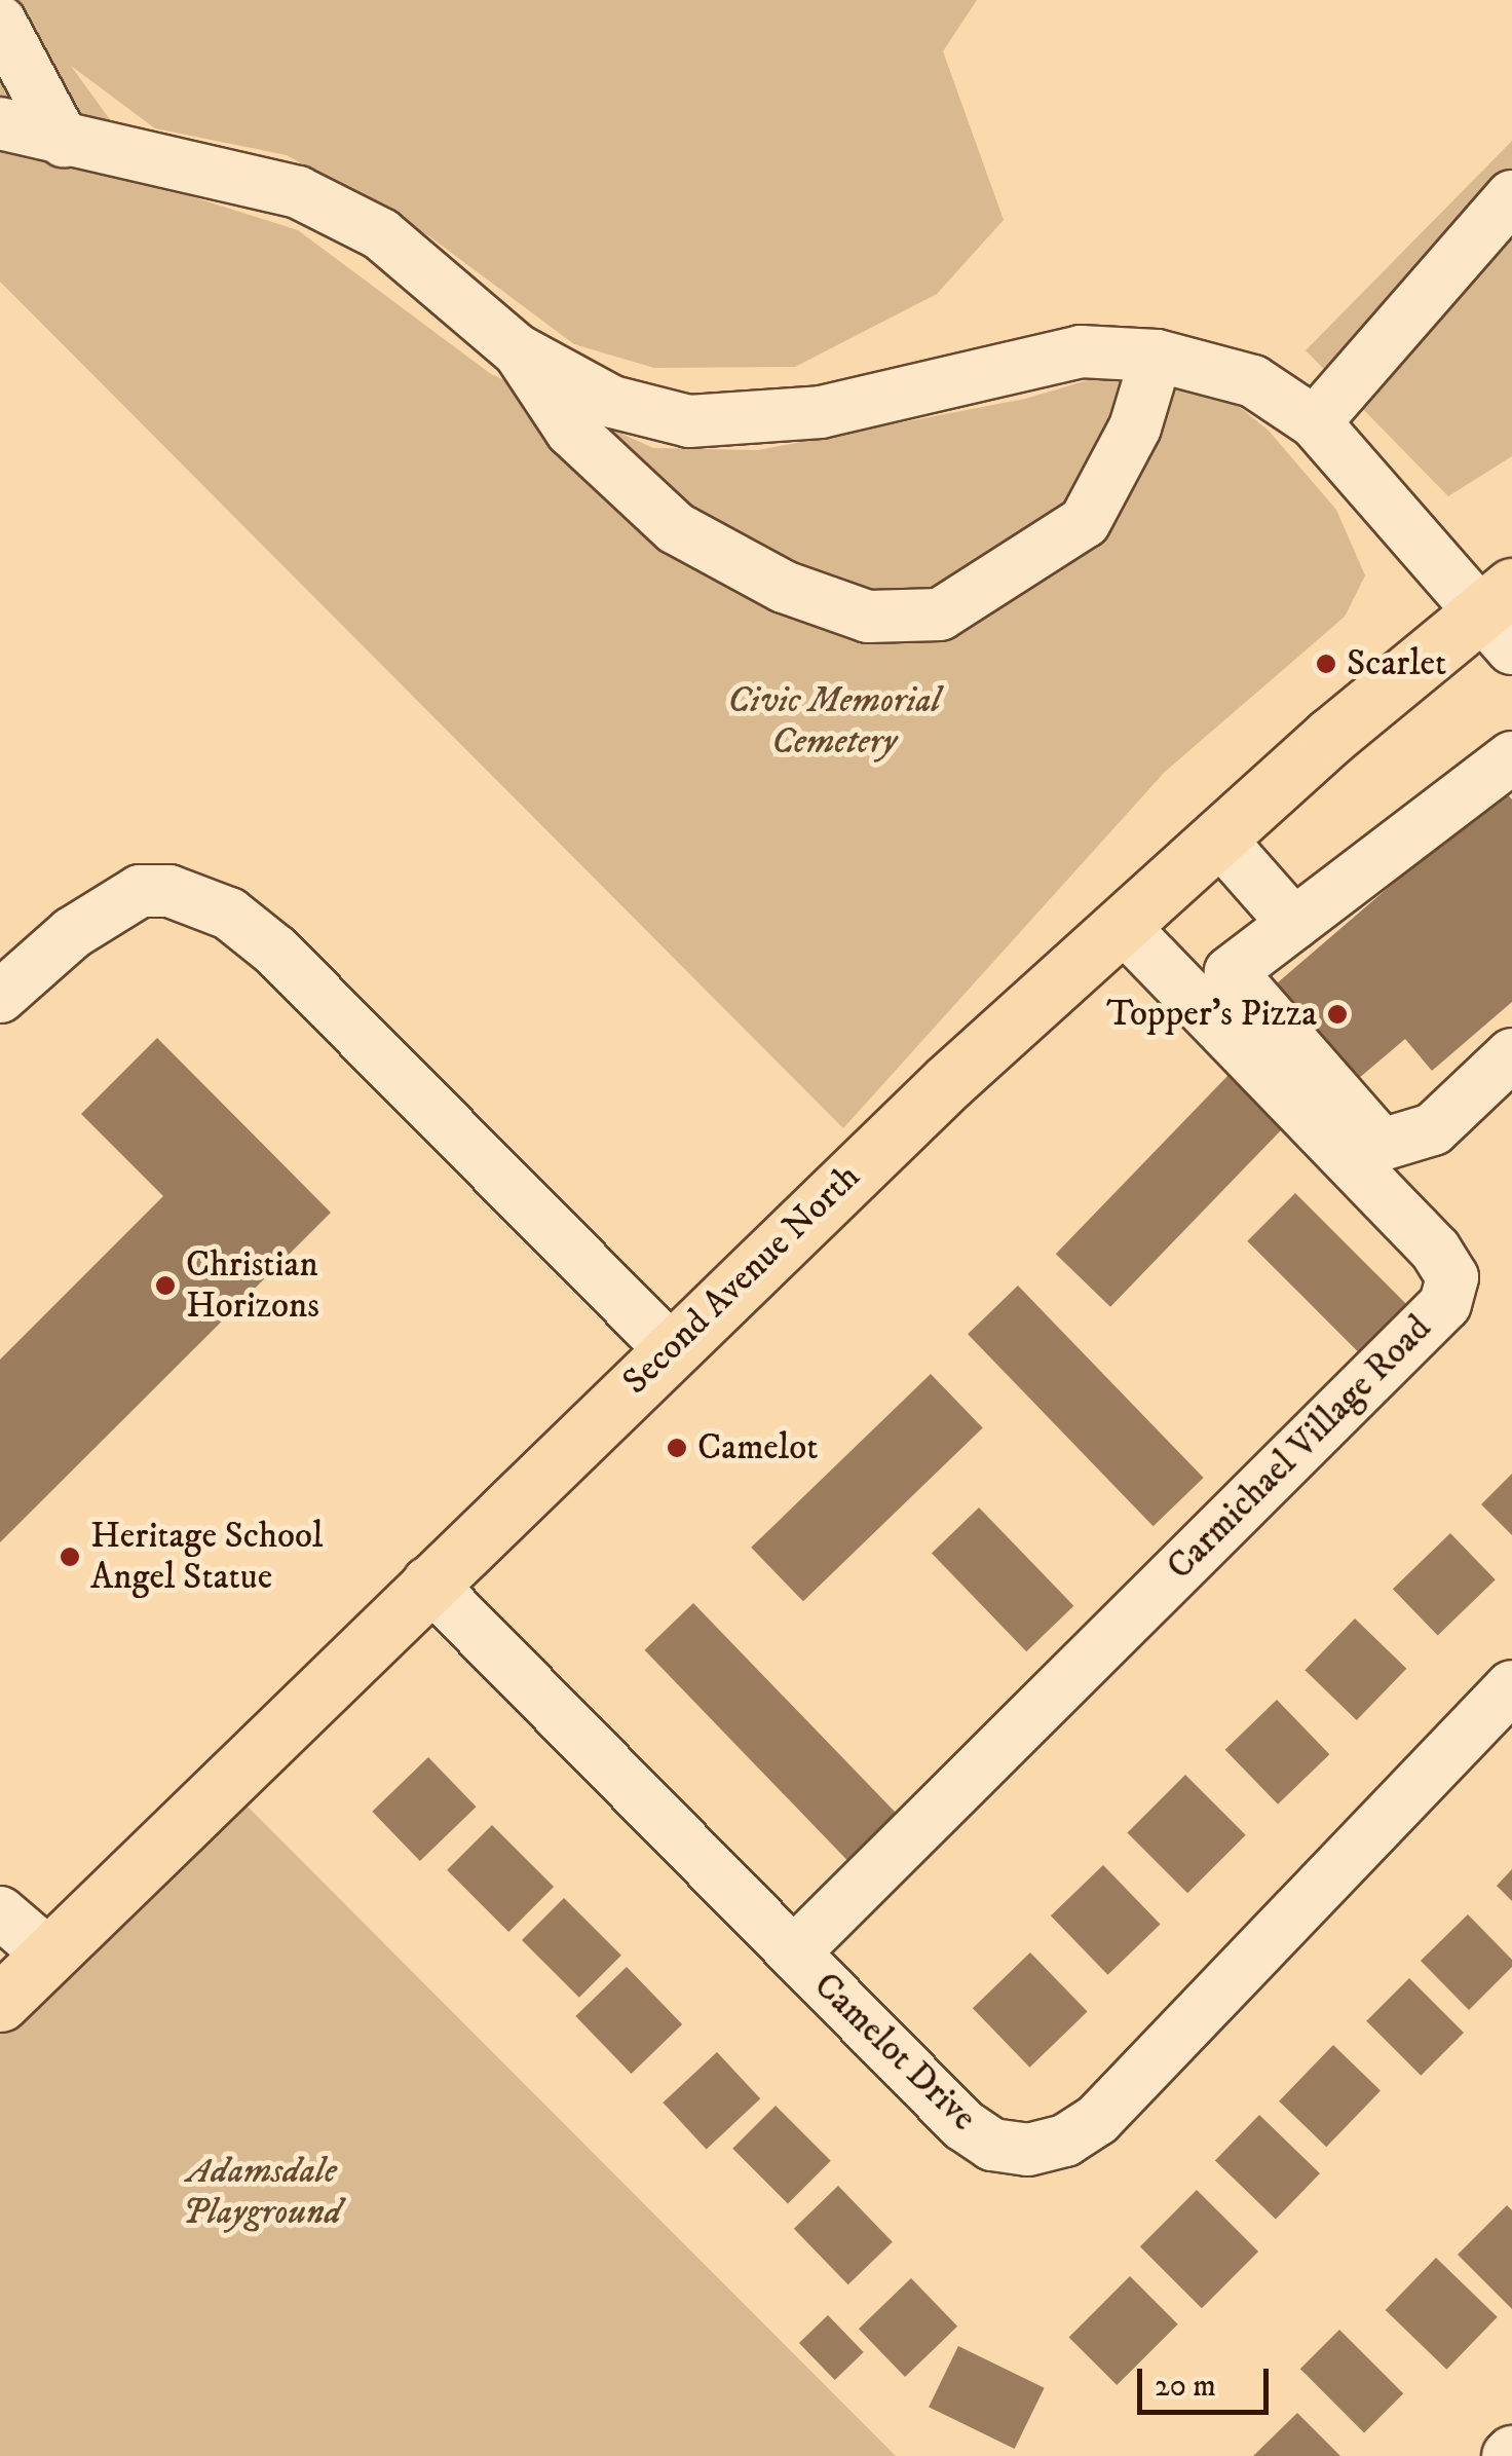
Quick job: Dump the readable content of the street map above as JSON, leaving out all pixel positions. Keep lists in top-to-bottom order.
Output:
{
  "streets": {
    "main road": ["Second Avenue North"],
    "street": ["Carmichael Village Road", "Camelot Drive"]
  },
  "crossings": [
    ["Second Avenue North", "Carmichael Village Road"],
    ["Second Avenue North", "Camelot Drive"],
    ["Carmichael Village Road", "Camelot Drive"]
  ],
  "parks": ["Civic Memorial Cemetery", "Adamsdale Playground"],
  "places": [
    "Scarlet",
    "Topper's Pizza",
    "Christian Horizons",
    "Camelot",
    "Heritage School Angel Statue"
  ],
  "scale_bar": "20 m"
}
